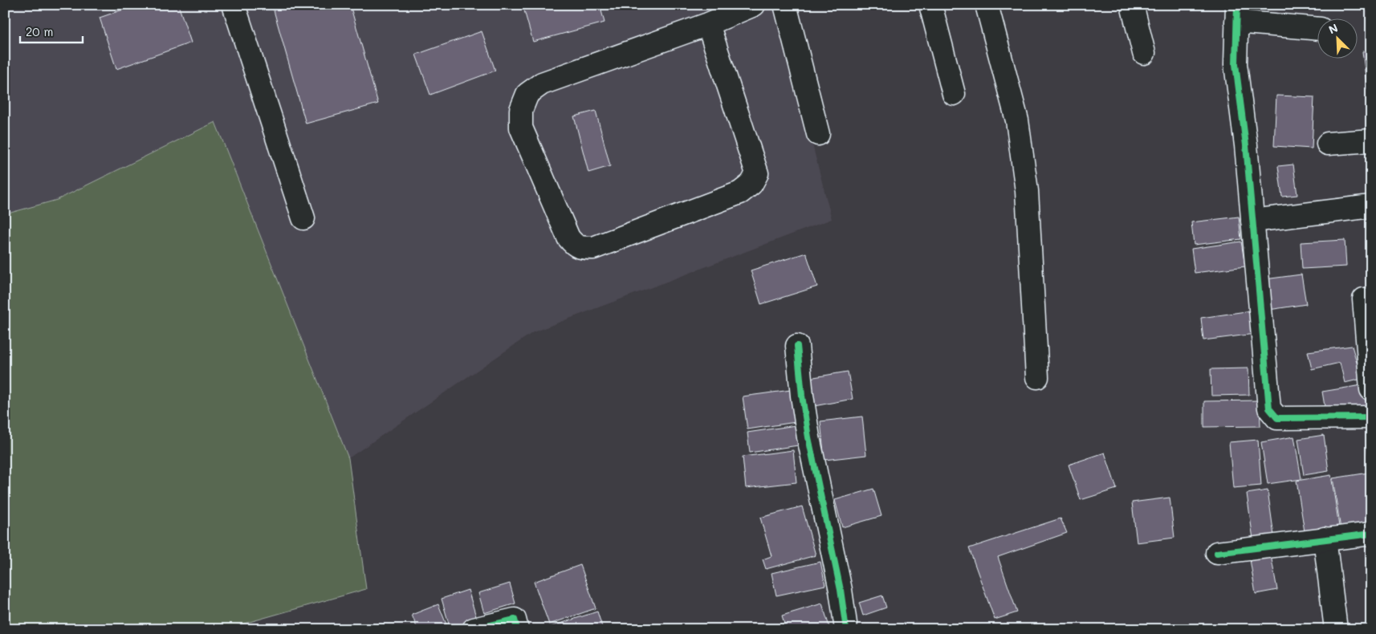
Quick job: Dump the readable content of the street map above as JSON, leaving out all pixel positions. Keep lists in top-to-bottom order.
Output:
{
  "scale_bar": "20 m",
  "north": "top left"
}
